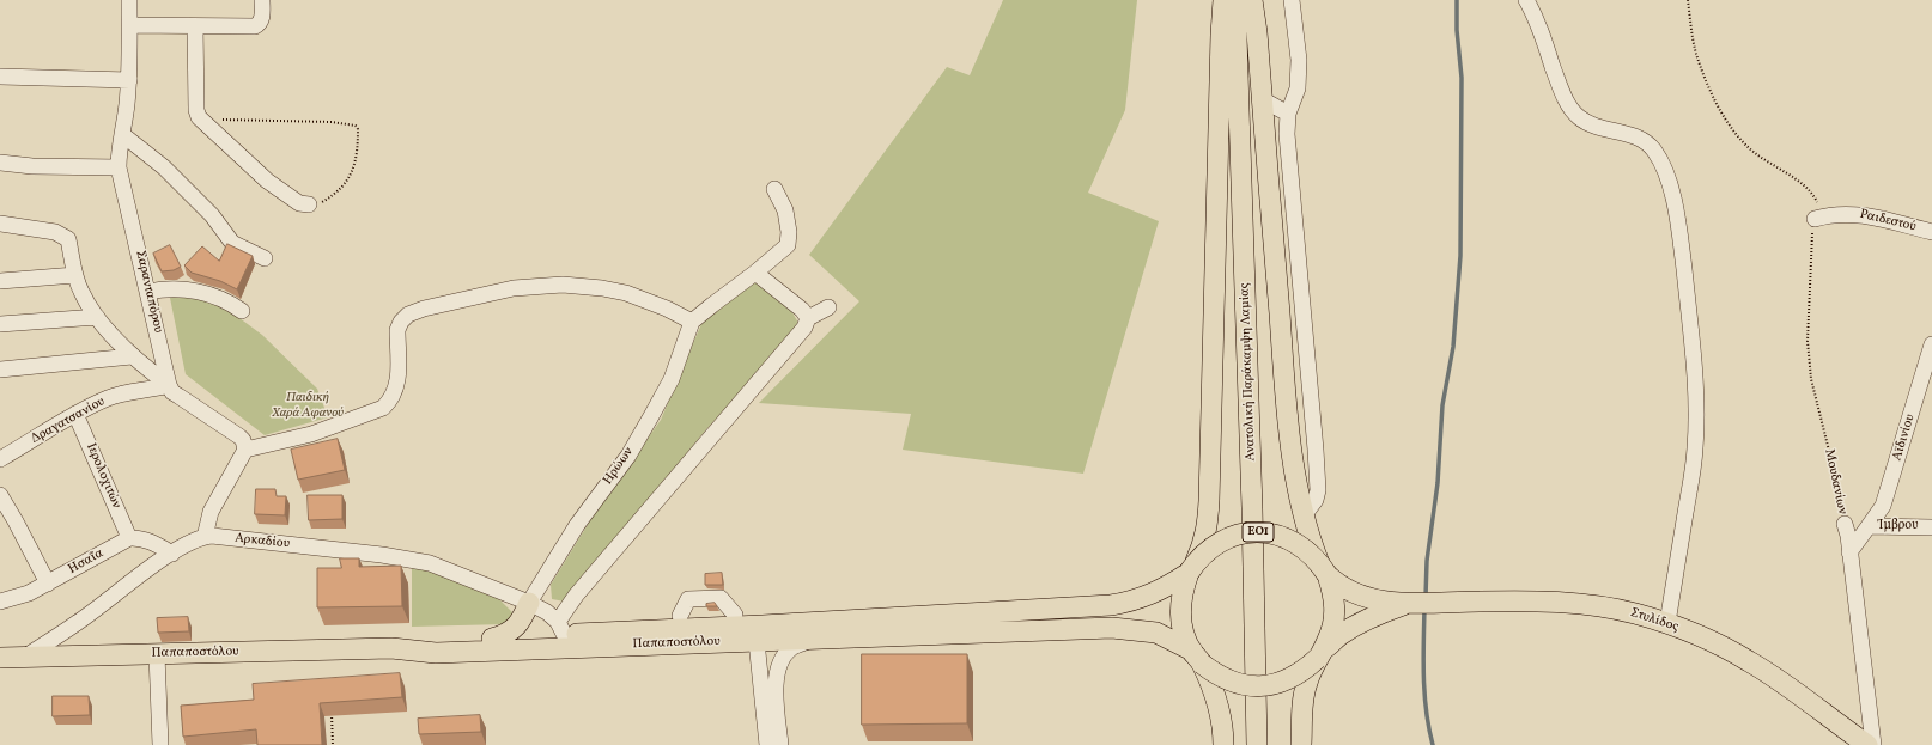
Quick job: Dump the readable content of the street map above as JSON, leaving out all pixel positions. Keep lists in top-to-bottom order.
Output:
{
  "streets": {
    "main road": [
      "Ανατολική Παράκαμψη Λαμίας",
      "ΕΟ1",
      "Στυλίδος",
      "Παπαποστόλου"
    ],
    "street": [
      "Ραιδεστού",
      "Σαρανταπόρου",
      "Δραγατσανίου",
      "Αϊδινίου",
      "Ηρώων",
      "Ιερολοχιτών",
      "Μουδανίων",
      "Ίμβρου",
      "Αρκαδίου",
      "Ησαΐα"
    ]
  },
  "crossings": [
    ["Ραιδεστού", "Μουδανίων"],
    ["Σαρανταπόρου", "Δραγατσανίου"],
    ["Δραγατσανίου", "Ιερολοχιτών"],
    ["Αϊδινίου", "Ίμβρου"],
    ["Ηρώων", "Αρκαδίου"],
    ["Ιερολοχιτών", "Ησαΐα"],
    ["Μουδανίων", "Ίμβρου"],
    ["ΕΟ1", "Στυλίδος"],
    ["ΕΟ1", "Παπαποστόλου"],
    ["Αρκαδίου", "Παπαποστόλου"],
    ["Στυλίδος", "Παπαποστόλου"]
  ],
  "parks": ["Παιδική Χαρά Αφανού"]
}
